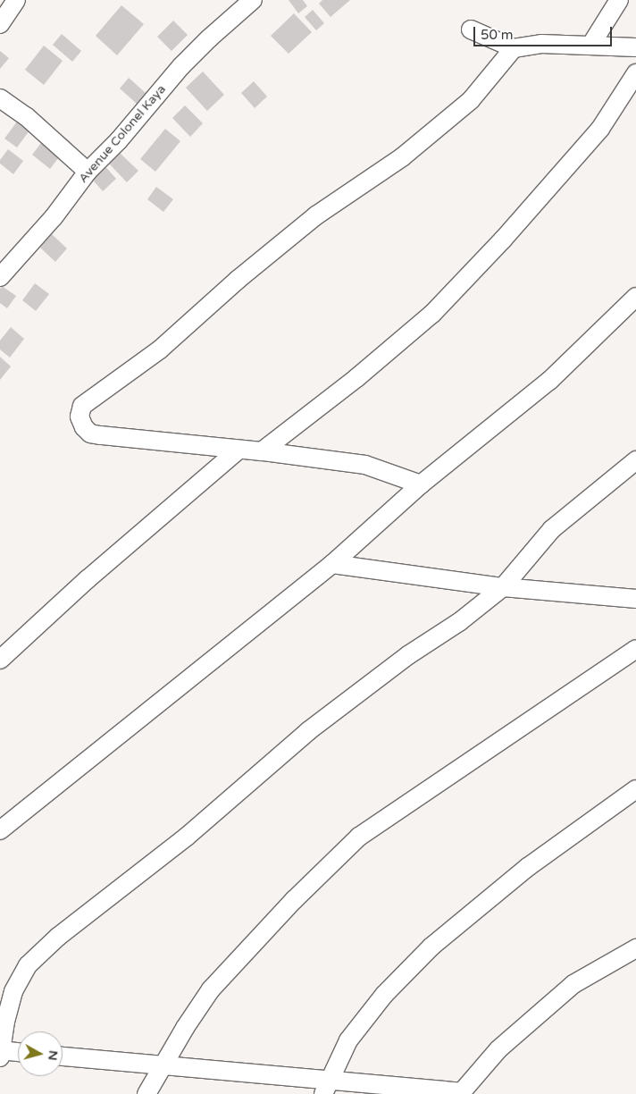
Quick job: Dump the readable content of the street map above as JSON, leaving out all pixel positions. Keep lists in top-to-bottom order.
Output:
{
  "streets": {
    "street": ["Avenue Colonel Kaya"]
  },
  "scale_bar": "50 m",
  "north": "right"
}
